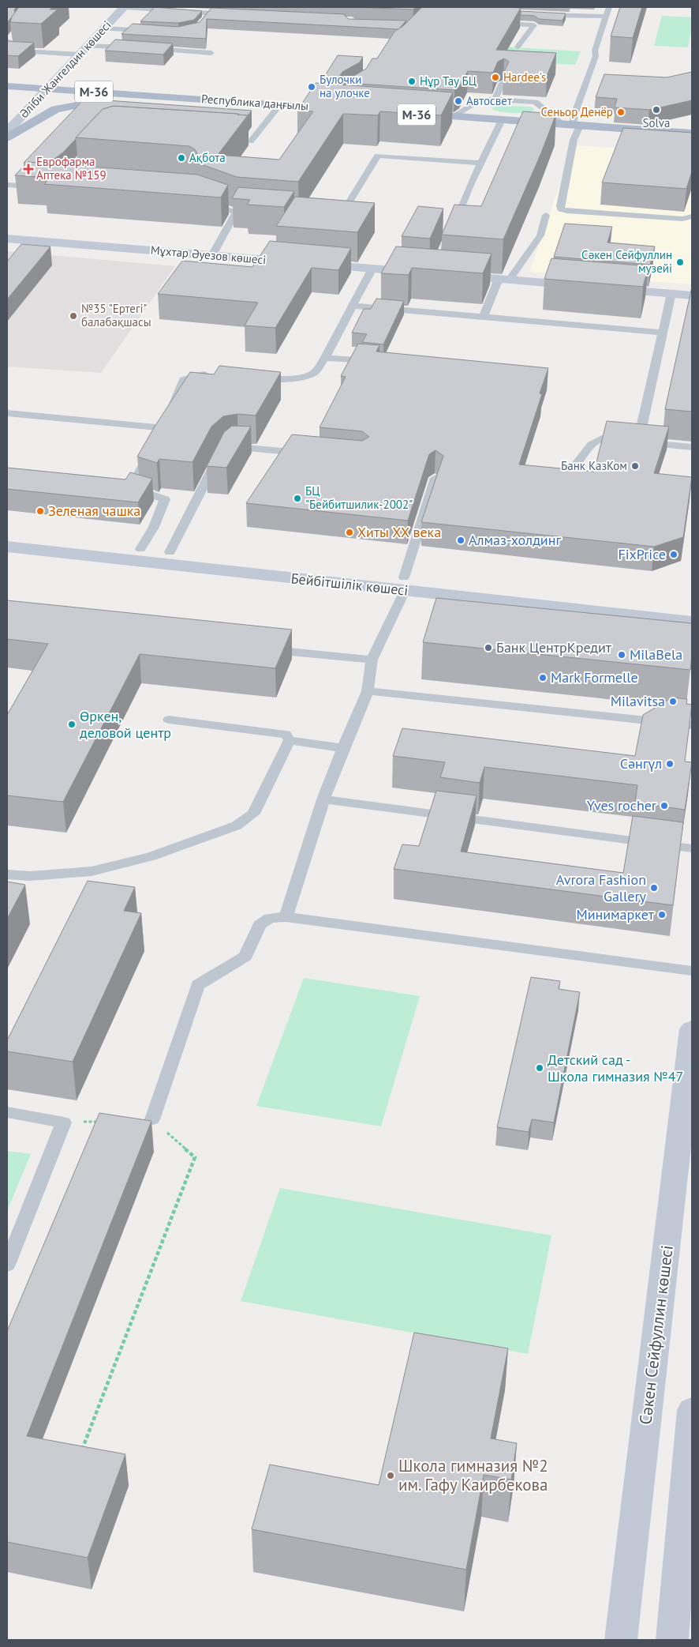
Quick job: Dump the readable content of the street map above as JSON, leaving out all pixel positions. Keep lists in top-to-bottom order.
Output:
{
  "streets": {
    "main road": [
      "Әліби Жангелдин көшесі",
      "M-36",
      "Республика даңғылы",
      "Мұхтар Әуезов көшесі",
      "Бейбітшілік көшесі",
      "Сәкен Сейфуллин көшесі"
    ]
  },
  "crossings": [
    ["Әліби Жангелдин көшесі", "Республика даңғылы"]
  ],
  "places": {
    "other": [
      "Hardee's",
      "Нұр Тау БЦ",
      "Булочки на улочке",
      "Автосвет",
      "Solva",
      "Сеньор Денёр",
      "Ақбота",
      "Сәкен Сейфуллин музейі",
      "№35 \"Ертегі\" балабақшасы",
      "Банк КазКом",
      "БЦ \"Бейбитшилик-2002\"",
      "Зеленая чашка",
      "Хиты ХХ века",
      "Алмаз-холдинг",
      "FixPrice",
      "Банк ЦентрКредит",
      "MilaBela",
      "Mark Formelle",
      "Milavitsa",
      "Өркен, деловой центр",
      "Сәнгүл",
      "Yves rocher",
      "Avrora Fashion Gallery",
      "Минимаркет",
      "Детский сад - Школа гимназия №47",
      "Школа гимназия №2 им. Гафу Каирбекова"
    ],
    "health": ["Еврофарма Аптека №159"]
  }
}
